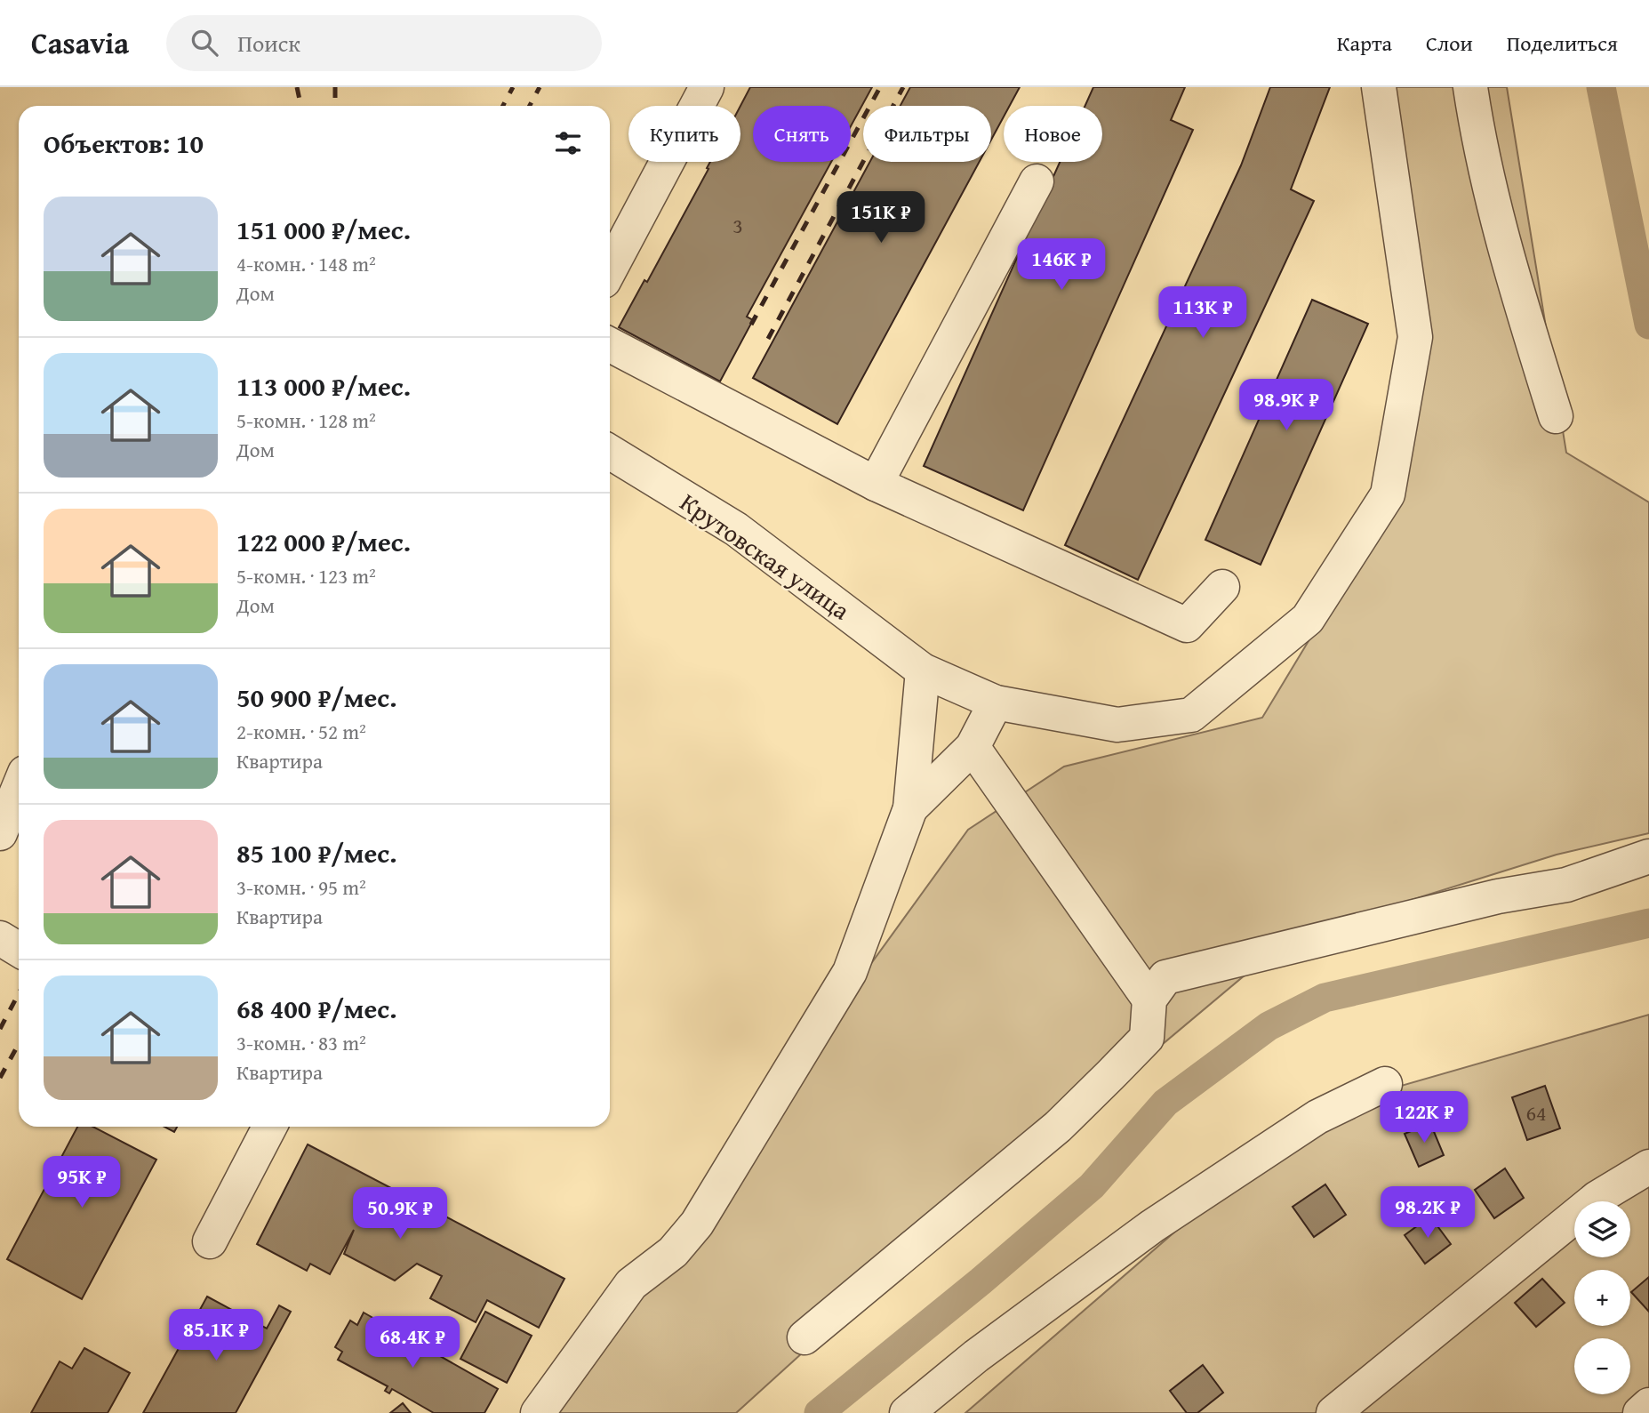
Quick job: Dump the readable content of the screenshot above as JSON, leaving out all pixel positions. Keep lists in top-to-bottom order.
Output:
{
  "streets": {
    "street": ["Крутовская улица"]
  },
  "house_numbers": ["3", "64"],
  "page": {
    "header": "Casavia",
    "search": "Поиск",
    "nav": ["Карта", "Слои", "Поделиться"],
    "chip": [
      "Купить",
      "Снять",
      "Фильтры",
      "Новое"
    ],
    "heading": "Объектов: 10",
    "list": [
      {
        "name": "151 000 ₽/мес.",
        "note": "4-комн. · 148 m² · Дом"
      },
      {
        "name": "113 000 ₽/мес.",
        "note": "5-комн. · 128 m² · Дом"
      },
      {
        "name": "122 000 ₽/мес.",
        "note": "5-комн. · 123 m² · Дом"
      },
      {
        "name": "50 900 ₽/мес.",
        "note": "2-комн. · 52 m² · Квартира"
      },
      {
        "name": "85 100 ₽/мес.",
        "note": "3-комн. · 95 m² · Квартира"
      },
      {
        "name": "68 400 ₽/мес.",
        "note": "3-комн. · 83 m² · Квартира"
      }
    ],
    "price": [
      "151K ₽",
      "146K ₽",
      "113K ₽",
      "98.9K ₽",
      "122K ₽",
      "95K ₽",
      "98.2K ₽",
      "50.9K ₽",
      "85.1K ₽",
      "68.4K ₽"
    ],
    "map_buttons": ["+", "−"]
  }
}
